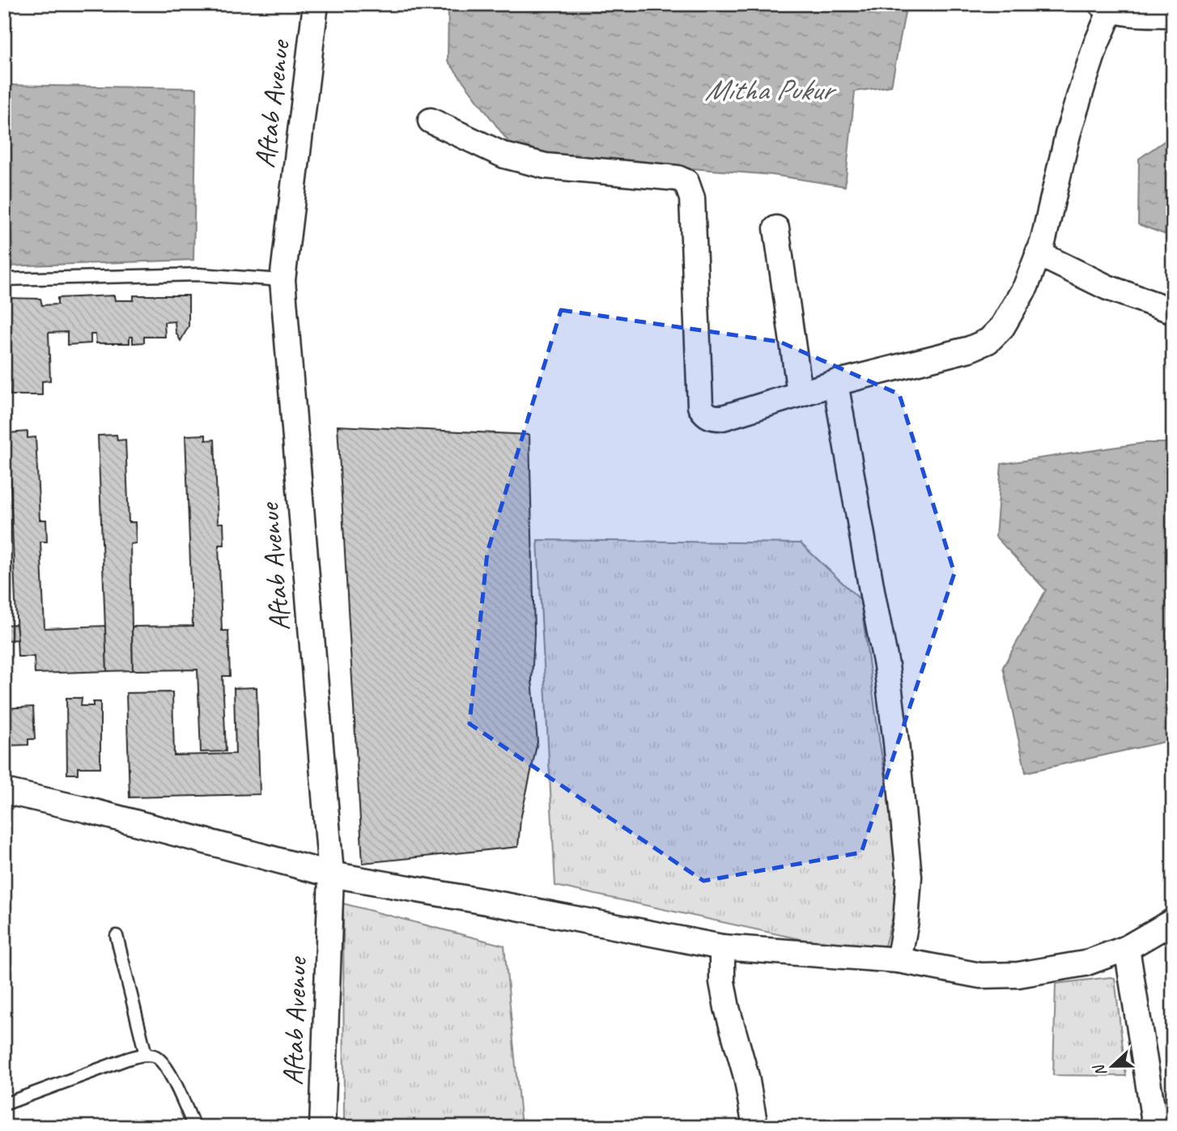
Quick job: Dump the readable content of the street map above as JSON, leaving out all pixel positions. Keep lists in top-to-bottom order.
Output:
{
  "streets": {
    "street": ["Aftab Avenue"]
  },
  "water": ["Mitha Pukur"],
  "north": "left"
}
